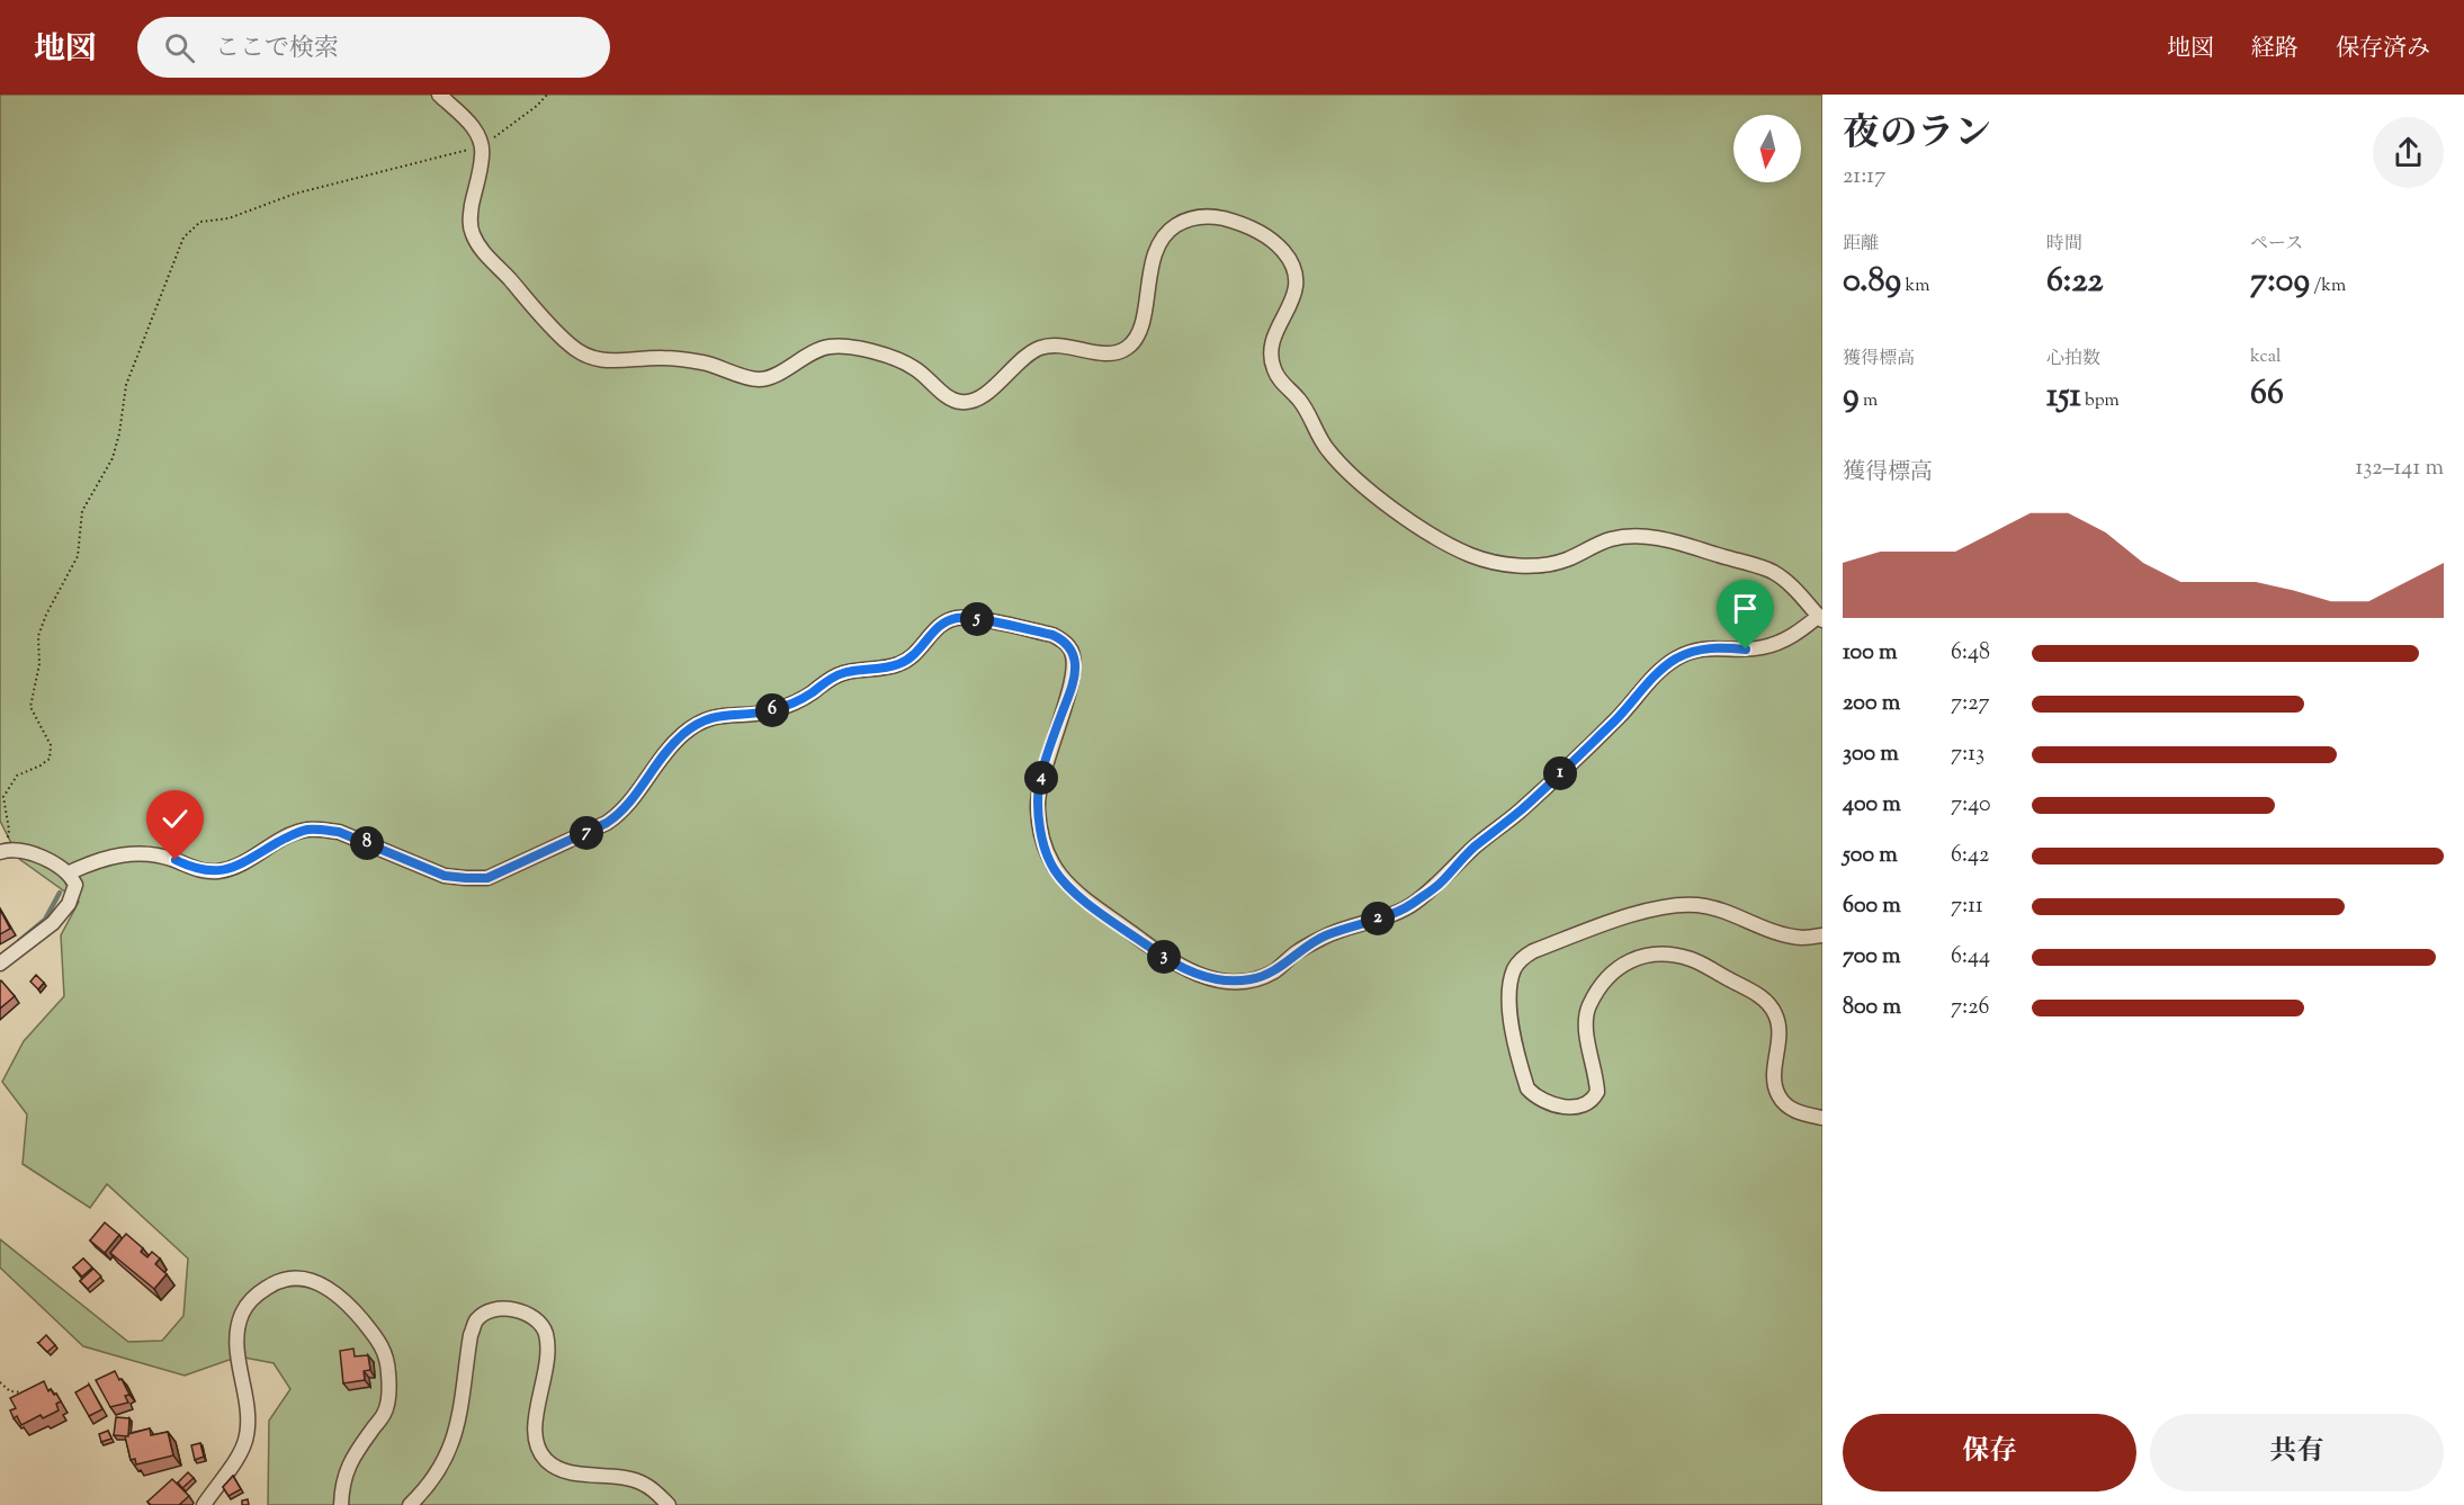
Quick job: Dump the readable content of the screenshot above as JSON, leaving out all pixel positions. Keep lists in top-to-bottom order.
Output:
{
  "north": "bottom",
  "page": {
    "header": "地図",
    "search": "ここで検索",
    "nav": ["地図", "経路", "保存済み"],
    "heading": ["夜のラン", "21:17"],
    "stats": [
      ["距離", "0.89 km"],
      ["時間", "6:22"],
      ["ペース", "7:09 /km"],
      ["獲得標高", "9 m"],
      ["心拍数", "151 bpm"],
      ["kcal", "66"]
    ],
    "chart": ["獲得標高", "132–141 m"],
    "pins": [
      "5",
      "6",
      "1",
      "4",
      "7",
      "8",
      "2",
      "3"
    ],
    "list": [
      {
        "name": "100 m",
        "note": "6:48"
      },
      {
        "name": "200 m",
        "note": "7:27"
      },
      {
        "name": "300 m",
        "note": "7:13"
      },
      {
        "name": "400 m",
        "note": "7:40"
      },
      {
        "name": "500 m",
        "note": "6:42"
      },
      {
        "name": "600 m",
        "note": "7:11"
      },
      {
        "name": "700 m",
        "note": "6:44"
      },
      {
        "name": "800 m",
        "note": "7:26"
      }
    ],
    "buttons": ["保存", "共有"]
  }
}
